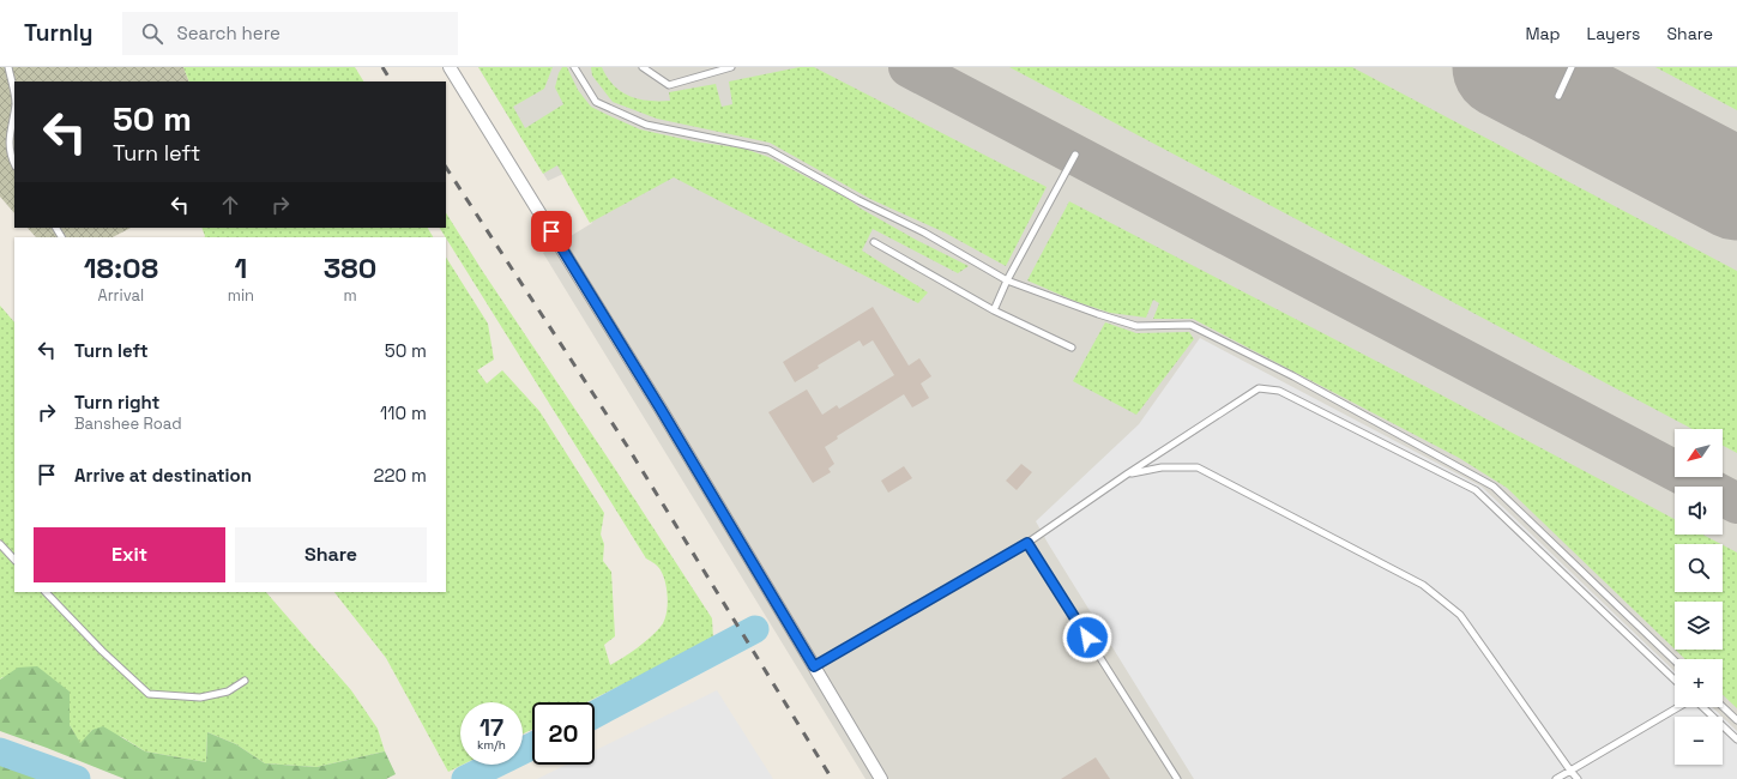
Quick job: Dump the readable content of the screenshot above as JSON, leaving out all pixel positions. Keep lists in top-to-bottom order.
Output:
{
  "north": "bottom left",
  "page": {
    "header": "Turnly",
    "search": "Search here",
    "nav": ["Map", "Layers", "Share"],
    "turn": ["50 m", "Turn left"],
    "eta": [
      "18:08",
      "Arrival",
      "1",
      "min",
      "380",
      "m"
    ],
    "list": [
      {
        "name": "Turn left",
        "value": "50 m"
      },
      {
        "name": "Turn right",
        "note": "Banshee Road",
        "value": "110 m"
      },
      {
        "name": "Arrive at destination",
        "value": "220 m"
      }
    ],
    "map_buttons": ["+", "−"],
    "buttons": ["Exit", "Share"],
    "speed": "17 km/h",
    "limit": "20"
  }
}
